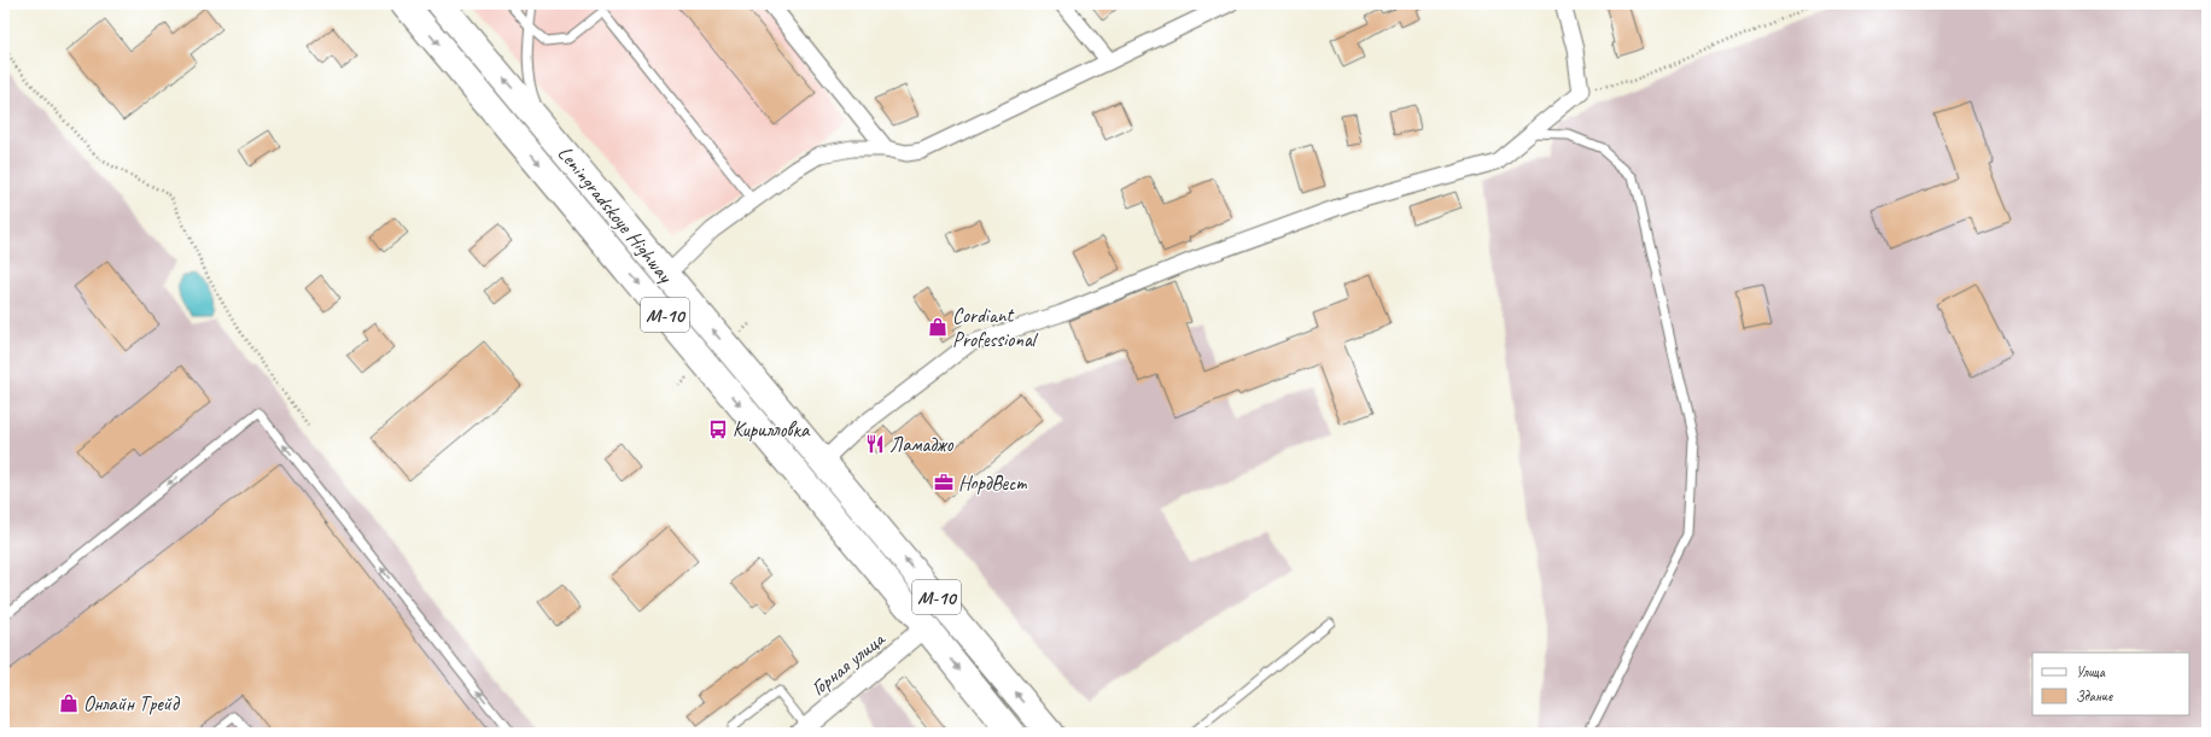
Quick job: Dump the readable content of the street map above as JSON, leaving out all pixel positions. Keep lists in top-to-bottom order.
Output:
{
  "streets": {
    "highway": ["Leningradskoye Highway", "М-10"],
    "street": ["Горная улица"]
  },
  "crossings": [
    ["Leningradskoye Highway", "Горная улица"]
  ],
  "places": {
    "shop": ["Cordiant Professional", "Онлайн Трейд"],
    "bus stop": ["Кирилловка"],
    "restaurant": ["Ламаджо"],
    "office": ["НордВест"]
  },
  "legend": ["Улица", "Здание"]
}
